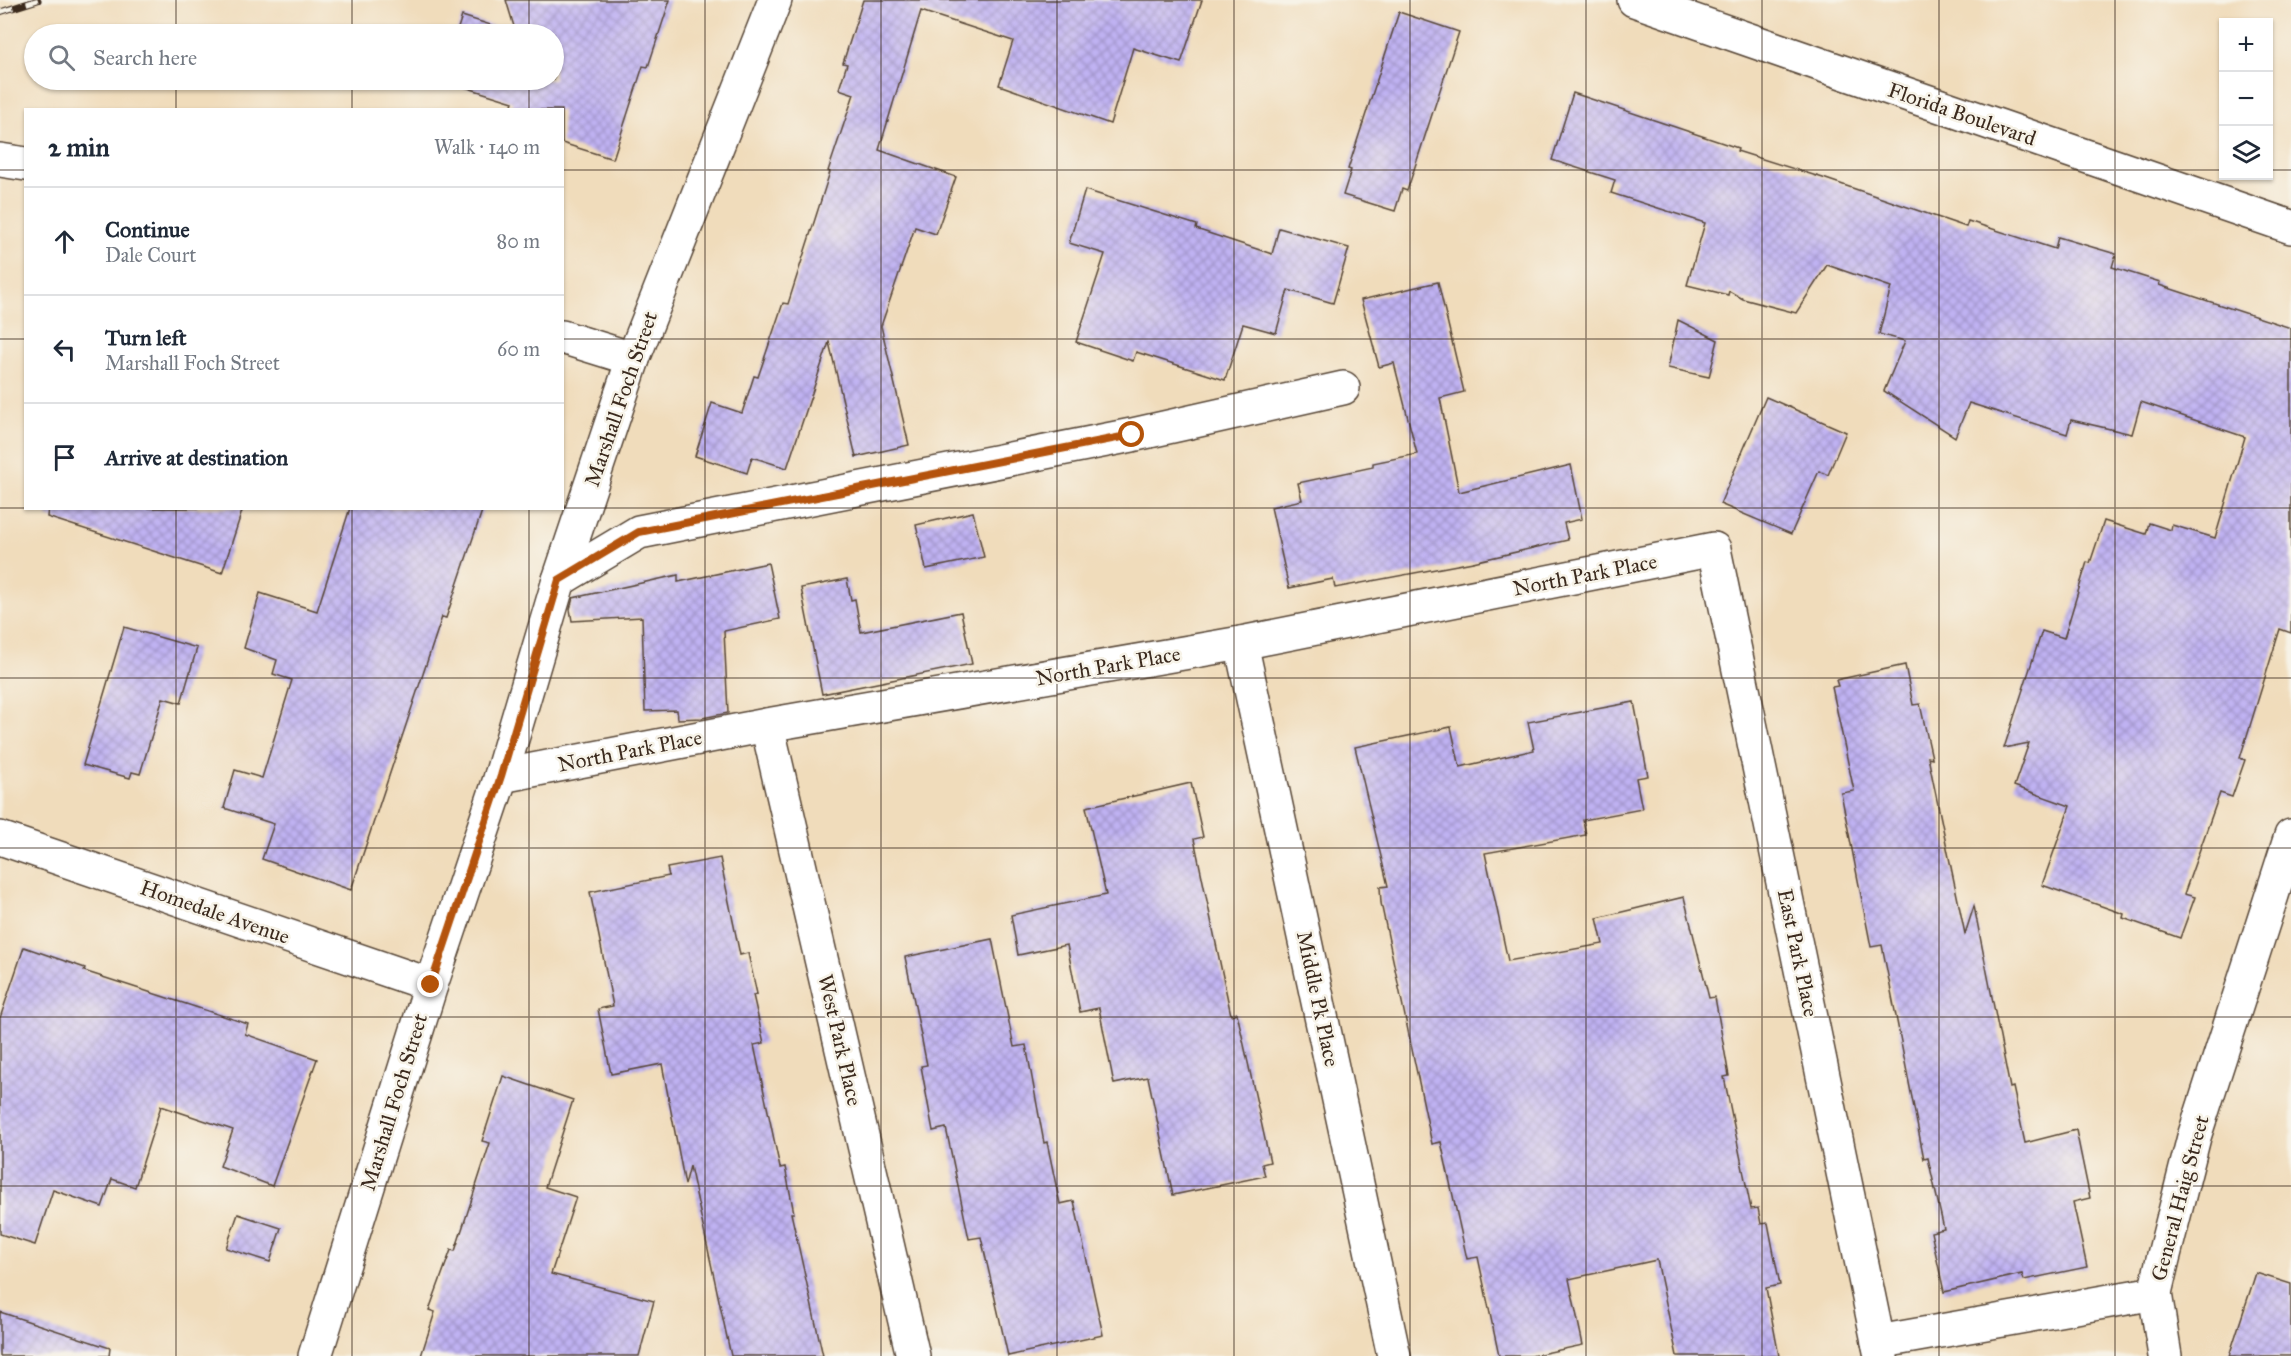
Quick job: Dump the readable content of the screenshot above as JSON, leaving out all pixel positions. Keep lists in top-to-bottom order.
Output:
{
  "streets": {
    "street": [
      "Florida Boulevard",
      "Marshall Foch Street",
      "North Park Place",
      "Homedale Avenue",
      "East Park Place",
      "Middle Pk Place",
      "West Park Place",
      "General Haig Street"
    ]
  },
  "crossings": [
    ["Marshall Foch Street", "North Park Place"],
    ["Marshall Foch Street", "Homedale Avenue"],
    ["North Park Place", "East Park Place"],
    ["North Park Place", "Middle Pk Place"],
    ["North Park Place", "West Park Place"],
    ["East Park Place", "General Haig Street"]
  ],
  "page": {
    "map_buttons": ["+", "−"],
    "search": "Search here",
    "heading": ["2 min", "Walk · 140 m"],
    "list": [
      ["Continue", "Dale Court", "80 m"],
      ["Turn left", "Marshall Foch Street", "60 m"],
      "Arrive at destination"
    ]
  }
}
